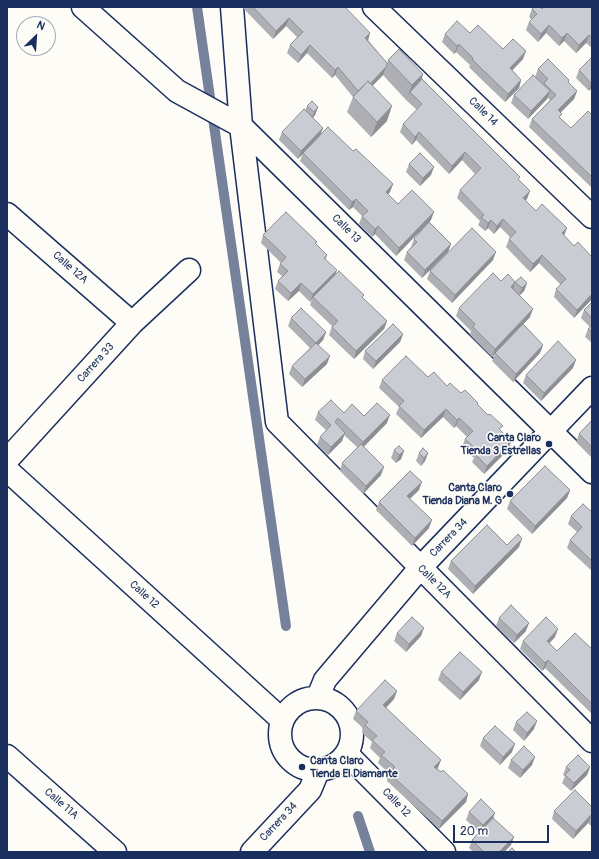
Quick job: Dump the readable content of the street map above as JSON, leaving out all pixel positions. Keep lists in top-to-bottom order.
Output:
{
  "streets": {
    "street": [
      "Calle 14",
      "Calle 13",
      "Calle 12A",
      "Carrera 33",
      "Carrera 34",
      "Calle 12",
      "Calle 11A"
    ]
  },
  "crossings": [
    ["Calle 13", "Calle 12A"],
    ["Calle 13", "Carrera 34"],
    ["Calle 12A", "Carrera 33"],
    ["Calle 12A", "Carrera 34"],
    ["Carrera 34", "Calle 12"]
  ],
  "places": ["Canta Claro Tienda 3 Estrellas", "Canta Claro Tienda Diana M. G", "Canta Claro Tienda El Diamante"],
  "scale_bar": "20 m",
  "north": "top right"
}
